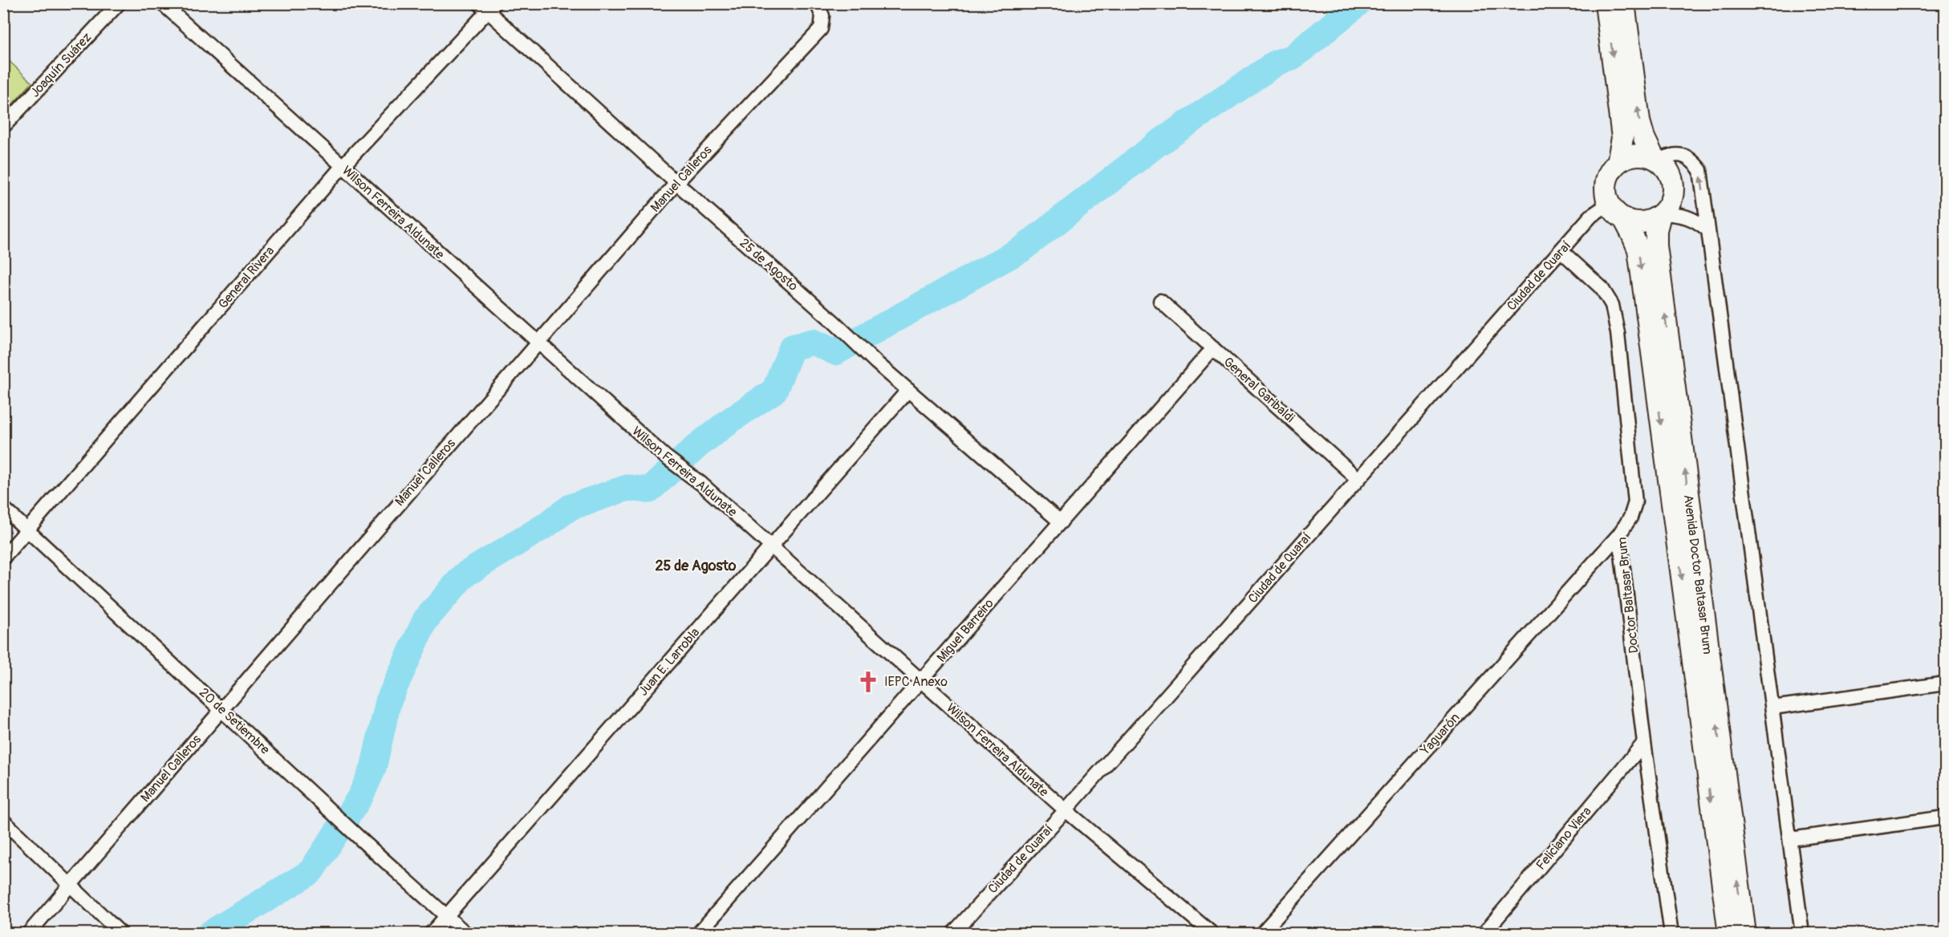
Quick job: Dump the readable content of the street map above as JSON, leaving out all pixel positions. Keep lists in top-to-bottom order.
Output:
{
  "streets": {
    "main road": ["Avenida Doctor Baltasar Brum"],
    "street": [
      "Joaquín Suárez",
      "Manuel Calleros",
      "Wilson Ferreira Aldunate",
      "25 de Agosto",
      "Ciudad de Quaraí",
      "General Rivera",
      "General Garibaldi",
      "Doctor Baltasar Brum",
      "Miguel Barreiro",
      "Juan E. Larrobla",
      "20 de Setiembre",
      "Yaguarón",
      "Feliciano Viera"
    ]
  },
  "crossings": [
    ["Manuel Calleros", "Wilson Ferreira Aldunate"],
    ["Manuel Calleros", "25 de Agosto"],
    ["Manuel Calleros", "20 de Setiembre"],
    ["Wilson Ferreira Aldunate", "Ciudad de Quaraí"],
    ["Wilson Ferreira Aldunate", "General Rivera"],
    ["Wilson Ferreira Aldunate", "Miguel Barreiro"],
    ["Wilson Ferreira Aldunate", "Juan E. Larrobla"],
    ["25 de Agosto", "General Rivera"],
    ["25 de Agosto", "Miguel Barreiro"],
    ["25 de Agosto", "Juan E. Larrobla"],
    ["Ciudad de Quaraí", "General Garibaldi"],
    ["Ciudad de Quaraí", "Avenida Doctor Baltasar Brum"],
    ["Ciudad de Quaraí", "Doctor Baltasar Brum"],
    ["General Rivera", "20 de Setiembre"],
    ["General Garibaldi", "Miguel Barreiro"],
    ["Doctor Baltasar Brum", "Yaguarón"],
    ["Doctor Baltasar Brum", "Feliciano Viera"],
    ["Juan E. Larrobla", "20 de Setiembre"]
  ],
  "districts": ["25 de Agosto"],
  "places": {
    "church": ["IEPC Anexo"]
  }
}
